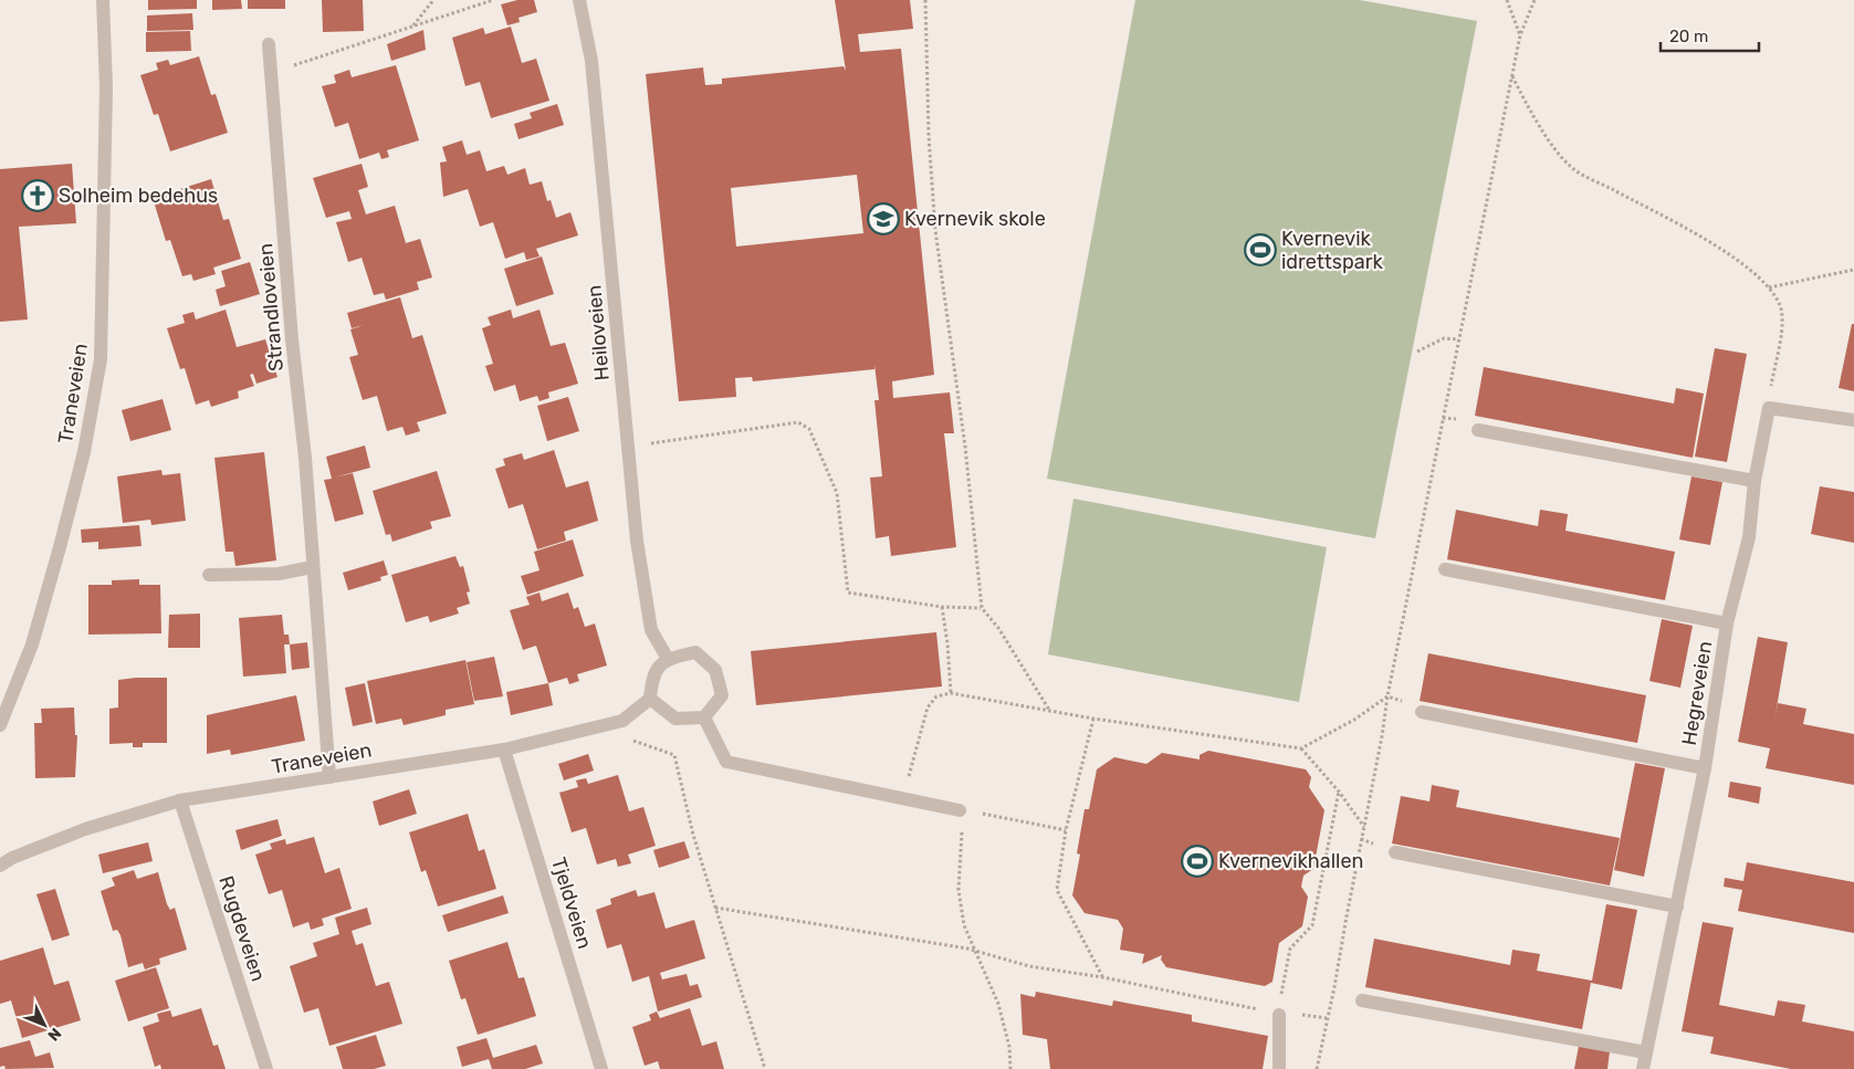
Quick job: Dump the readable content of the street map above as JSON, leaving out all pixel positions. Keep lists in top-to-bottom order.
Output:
{
  "streets": {
    "street": [
      "Strandloveien",
      "Heiloveien",
      "Traneveien",
      "Hegreveien",
      "Tjeldveien",
      "Rugdeveien"
    ]
  },
  "crossings": [
    ["Strandloveien", "Traneveien"],
    ["Heiloveien", "Traneveien"],
    ["Traneveien", "Tjeldveien"],
    ["Traneveien", "Rugdeveien"]
  ],
  "places": {
    "church": ["Solheim bedehus"],
    "school or university": ["Kvernevik skole"],
    "sports": ["Kvernevik idrettspark", "Kvernevikhallen"]
  },
  "scale_bar": "20 m",
  "north": "bottom right"
}
